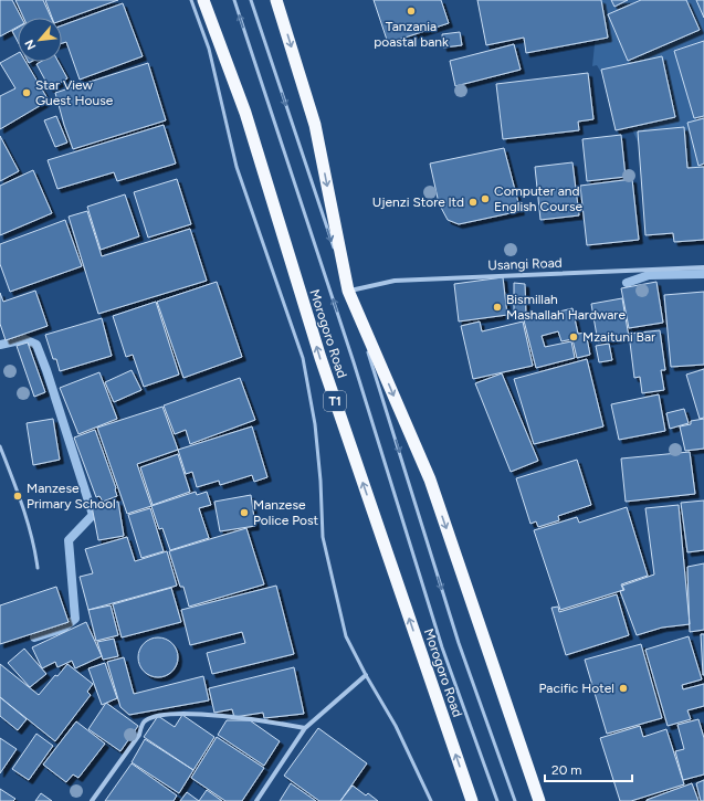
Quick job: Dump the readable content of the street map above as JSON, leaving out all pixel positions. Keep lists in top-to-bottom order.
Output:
{
  "streets": {
    "highway": ["Morogoro Road", "T1"],
    "street": ["Usangi Road"]
  },
  "places": [
    "Tanzania poastal bank",
    "Star View Guest House",
    "Computer and English Course",
    "Ujenzi Store ltd",
    "Bismillah Mashallah Hardware",
    "Mzaituni Bar",
    "Manzese Primary School",
    "Manzese Police Post",
    "Pacific Hotel"
  ],
  "scale_bar": "20 m",
  "north": "bottom left"
}
